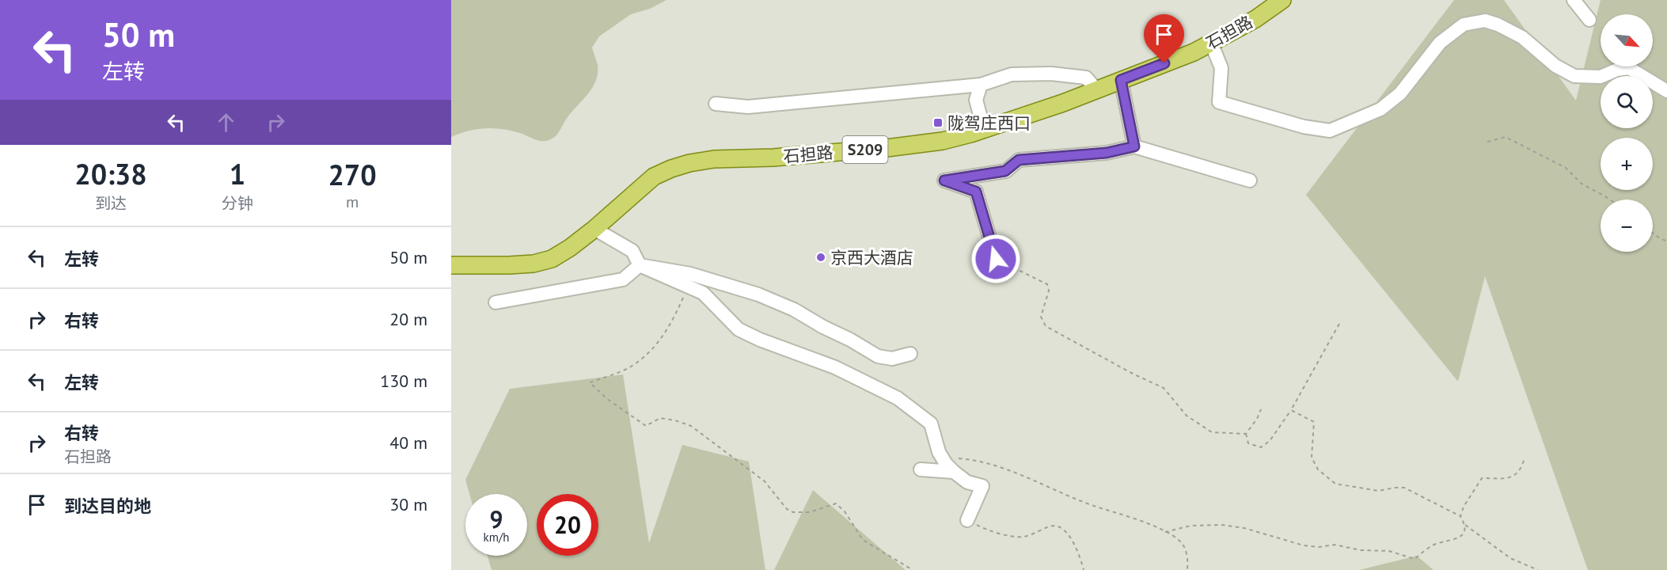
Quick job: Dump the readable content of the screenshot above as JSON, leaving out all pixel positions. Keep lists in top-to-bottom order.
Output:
{
  "streets": {
    "main road": ["石担路", "S209"]
  },
  "places": {
    "transit": ["陇驾庄西口"],
    "other": ["京西大酒店"]
  },
  "north": "bottom right",
  "page": {
    "turn": ["50 m", "左转"],
    "map_buttons": ["+", "−"],
    "eta": [
      "20:38",
      "到达",
      "1",
      "分钟",
      "270",
      "m"
    ],
    "list": [
      {
        "name": "左转",
        "value": "50 m"
      },
      {
        "name": "右转",
        "value": "20 m"
      },
      {
        "name": "左转",
        "value": "130 m"
      },
      {
        "name": "右转",
        "note": "石担路",
        "value": "40 m"
      },
      {
        "name": "到达目的地",
        "value": "30 m"
      }
    ],
    "speed": "9 km/h",
    "limit": "20"
  }
}
